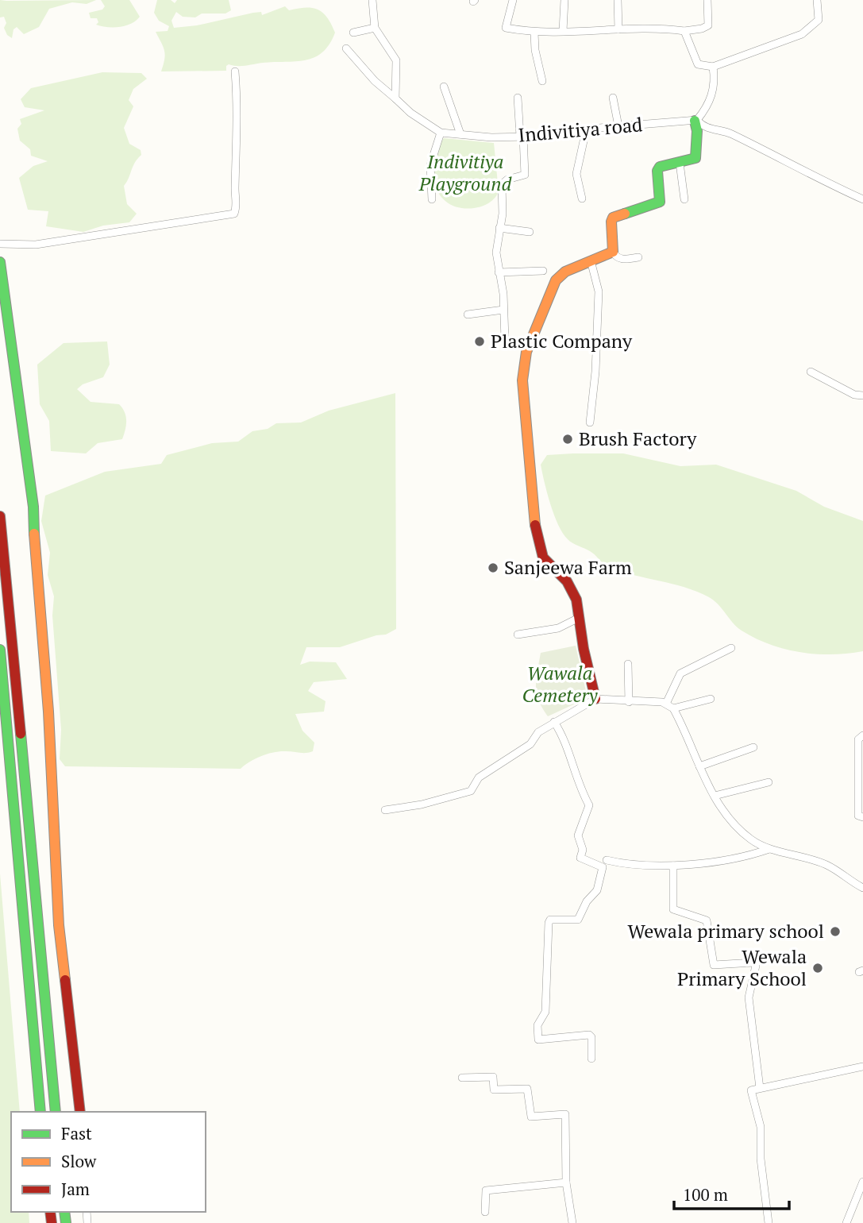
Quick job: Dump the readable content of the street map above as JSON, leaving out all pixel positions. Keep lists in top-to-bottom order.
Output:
{
  "streets": {
    "street": ["Indivitiya road"]
  },
  "parks": ["Indivitiya Playground", "Wawala Cemetery"],
  "places": [
    "Plastic Company",
    "Brush Factory",
    "Sanjeewa Farm",
    "Wewala primary school",
    "Wewala Primary School"
  ],
  "legend": ["Fast", "Slow", "Jam"],
  "scale_bar": "100 m"
}
